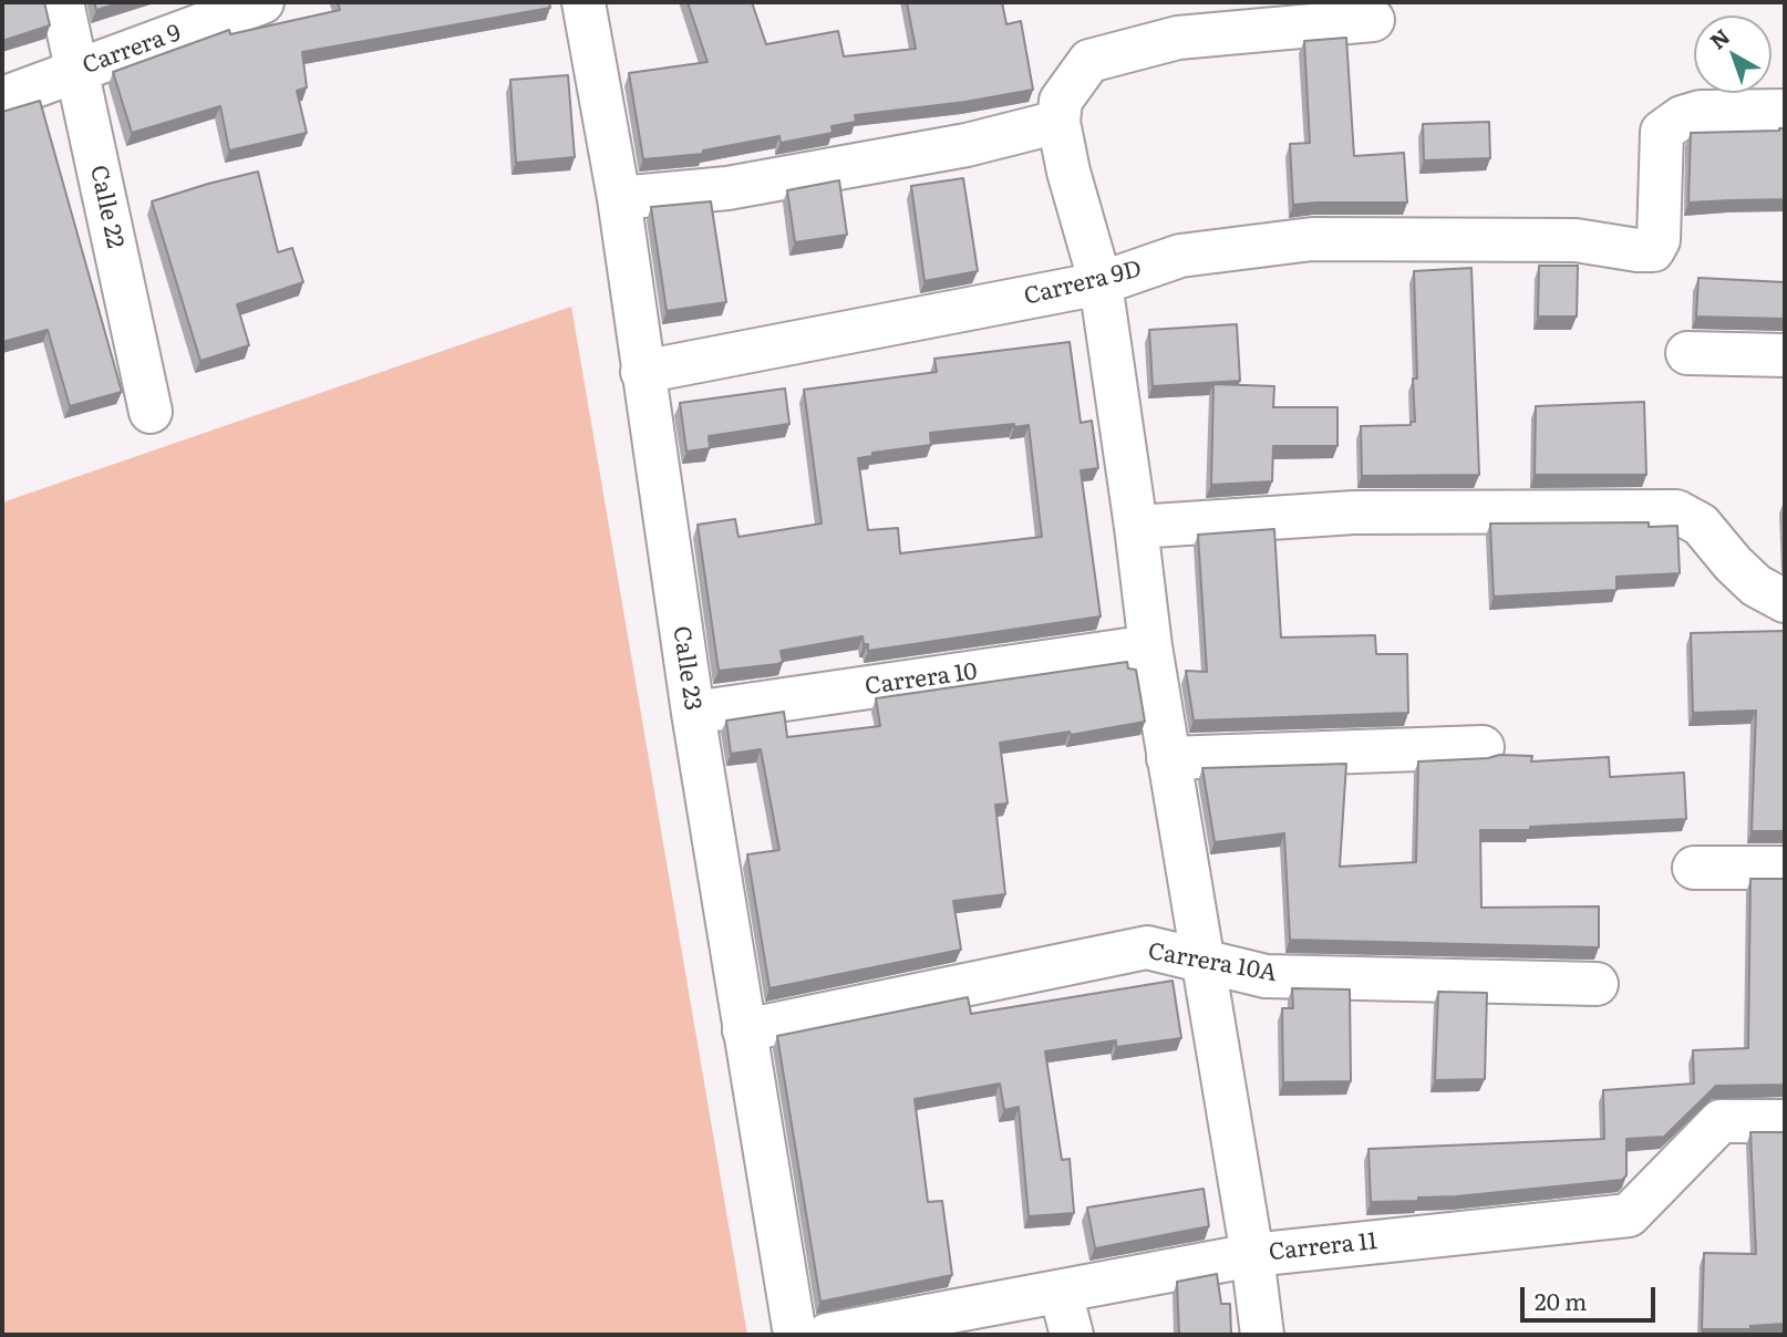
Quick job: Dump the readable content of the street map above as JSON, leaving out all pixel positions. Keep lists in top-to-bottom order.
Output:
{
  "streets": {
    "street": [
      "Carrera 9",
      "Calle 22",
      "Carrera 9D",
      "Calle 23",
      "Carrera 10",
      "Carrera 10A",
      "Carrera 11"
    ]
  },
  "crossings": [
    ["Carrera 9", "Calle 22"],
    ["Carrera 9D", "Calle 23"],
    ["Calle 23", "Carrera 10"],
    ["Calle 23", "Carrera 10A"]
  ],
  "scale_bar": "20 m",
  "north": "top left"
}
